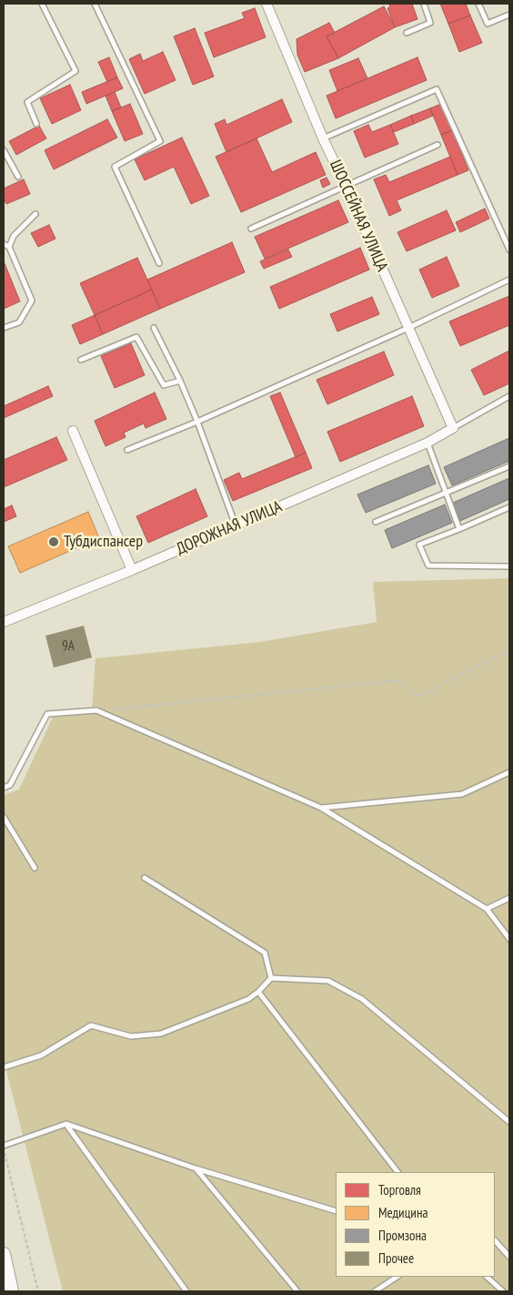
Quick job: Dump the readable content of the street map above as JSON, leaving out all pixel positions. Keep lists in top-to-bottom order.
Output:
{
  "streets": {
    "street": ["ШОССЕЙНАЯ УЛИЦА", "ДОРОЖНАЯ УЛИЦА"]
  },
  "crossings": [
    ["ШОССЕЙНАЯ УЛИЦА", "ДОРОЖНАЯ УЛИЦА"]
  ],
  "places": ["Тубдиспансер"],
  "house_numbers": ["9А"],
  "legend": [
    "Торговля",
    "Медицина",
    "Промзона",
    "Прочее"
  ]
}
